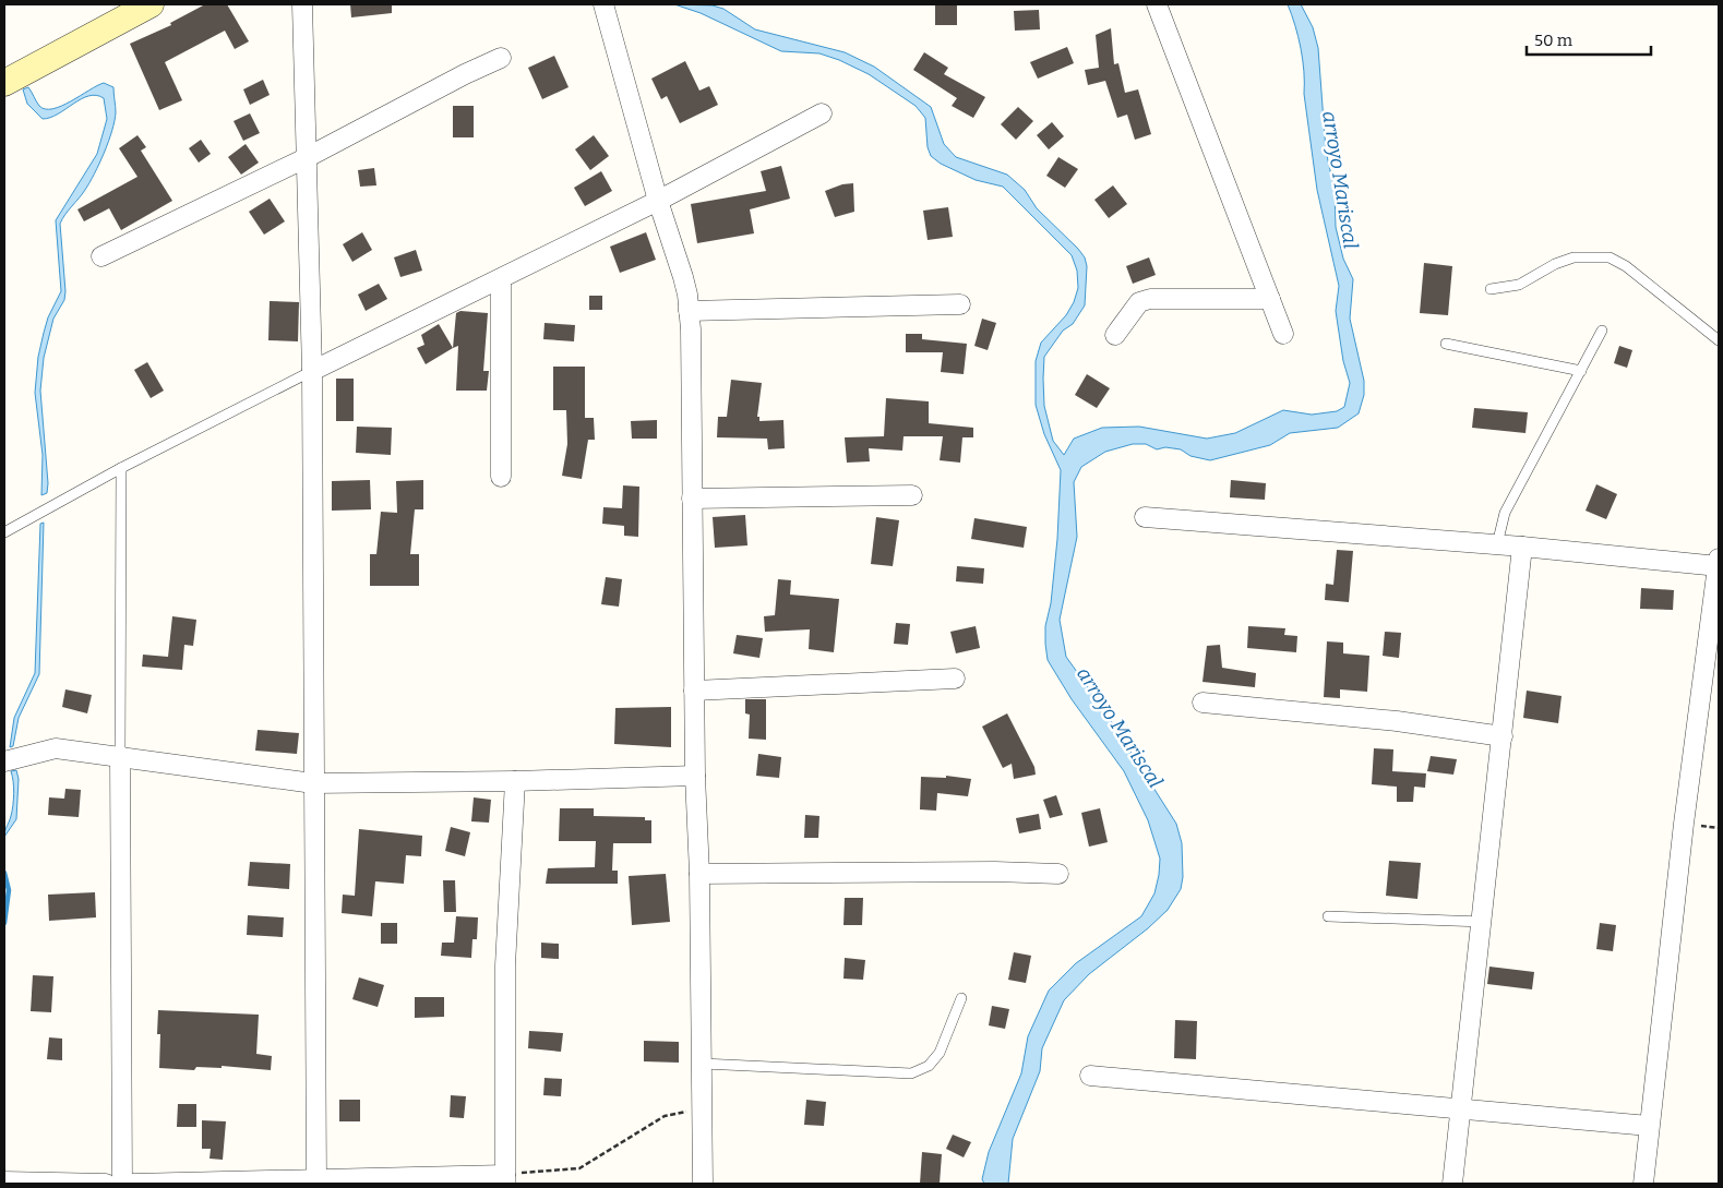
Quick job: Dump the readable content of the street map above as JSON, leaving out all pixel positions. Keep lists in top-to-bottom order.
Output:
{
  "water": ["arroyo Mariscal"],
  "scale_bar": "50 m"
}
